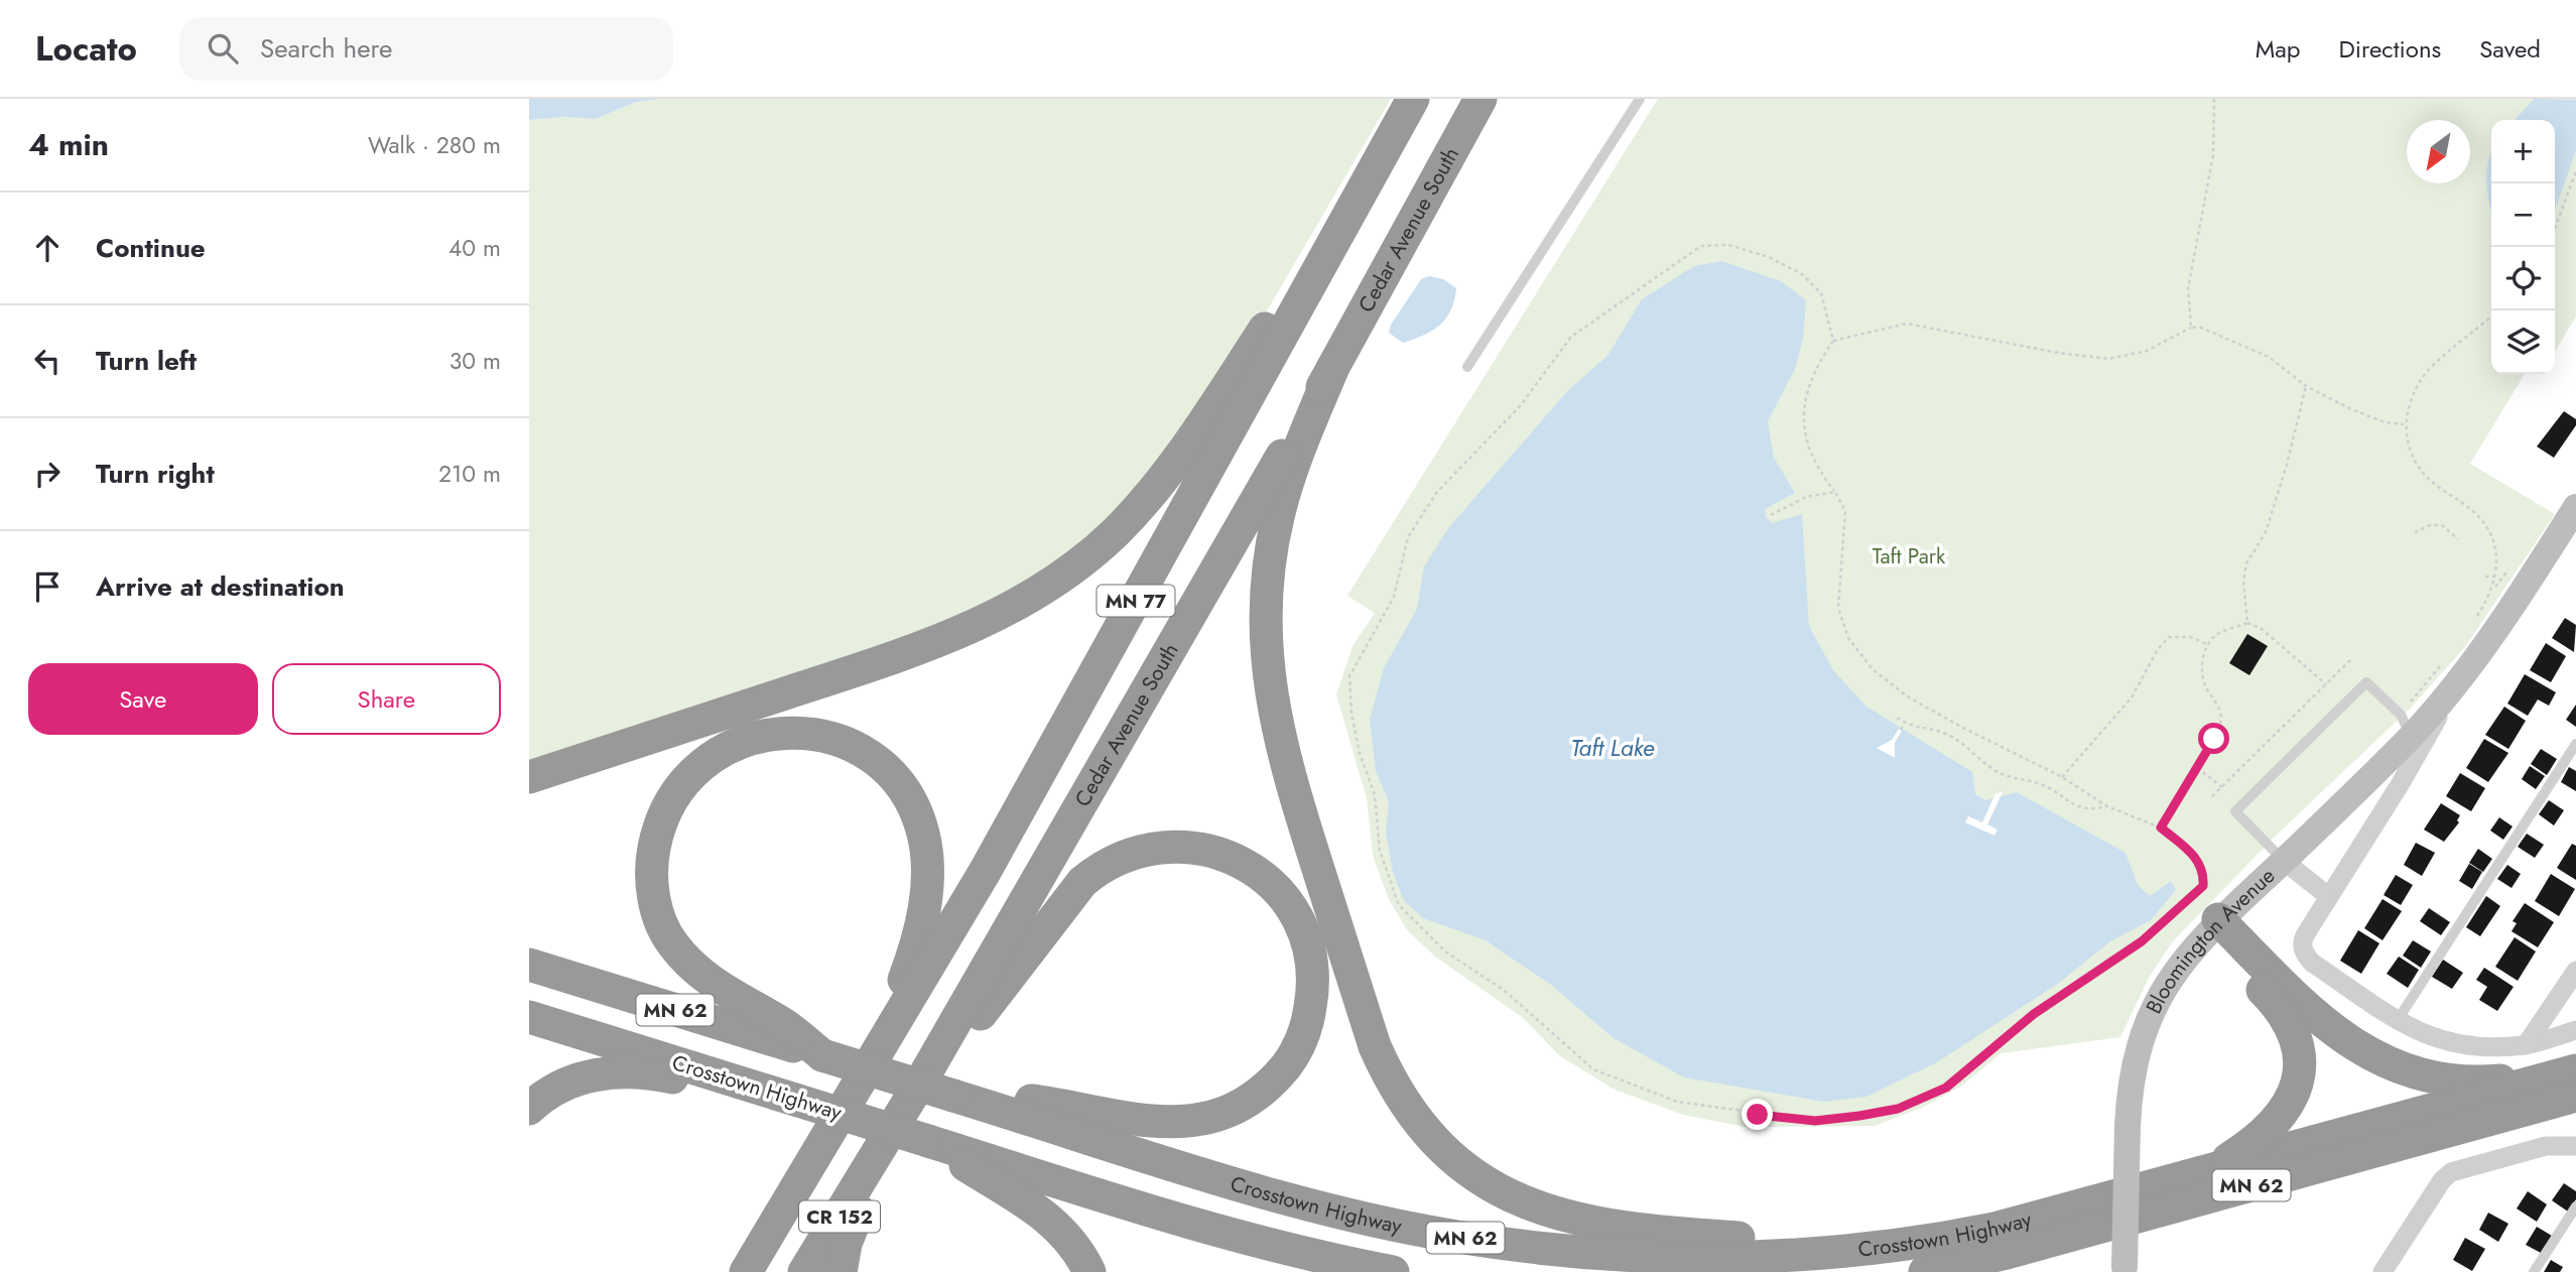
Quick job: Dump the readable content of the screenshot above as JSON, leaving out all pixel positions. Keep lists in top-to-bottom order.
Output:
{
  "streets": {
    "highway": [
      "Cedar Avenue South",
      "MN 77",
      "MN 62",
      "Crosstown Highway",
      "CR 152"
    ],
    "street": ["Bloomington Avenue"]
  },
  "crossings": [
    ["MN 77", "CR 152"]
  ],
  "water": ["Taft Lake"],
  "parks": ["Taft Park"],
  "north": "bottom left",
  "page": {
    "header": "Locato",
    "search": "Search here",
    "nav": ["Map", "Directions", "Saved"],
    "heading": ["4 min", "Walk · 280 m"],
    "map_buttons": ["+", "−"],
    "list": [
      ["Continue", "40 m"],
      ["Turn left", "30 m"],
      ["Turn right", "210 m"],
      "Arrive at destination"
    ],
    "buttons": ["Save", "Share"]
  }
}
